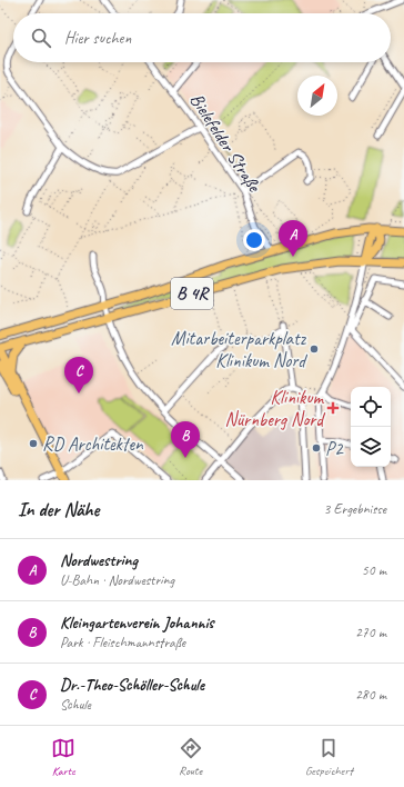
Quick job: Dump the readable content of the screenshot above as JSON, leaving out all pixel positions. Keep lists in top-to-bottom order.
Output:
{
  "streets": {
    "main road": ["B 4R"],
    "street": ["Bielefelder Straße"]
  },
  "crossings": [
    ["Bielefelder Straße", "B 4R"]
  ],
  "places": {
    "other": ["Mitarbeiterparkplatz Klinikum Nord", "RD Architekten", "P2"],
    "health": ["Klinikum Nürnberg Nord"]
  },
  "north": "top right",
  "page": {
    "search": "Hier suchen",
    "pins": ["A", "C", "B"],
    "heading": ["In der Nähe", "3 Ergebnisse"],
    "list": [
      {
        "mark": "A",
        "name": "Nordwestring",
        "note": "U-Bahn · Nordwestring",
        "value": "50 m"
      },
      {
        "mark": "B",
        "name": "Kleingartenverein Johannis",
        "note": "Park · Fleischmannstraße",
        "value": "270 m"
      },
      {
        "mark": "C",
        "name": "Dr.-Theo-Schöller-Schule",
        "note": "Schule",
        "value": "280 m"
      }
    ],
    "nav": ["Karte", "Route", "Gespeichert"]
  }
}
